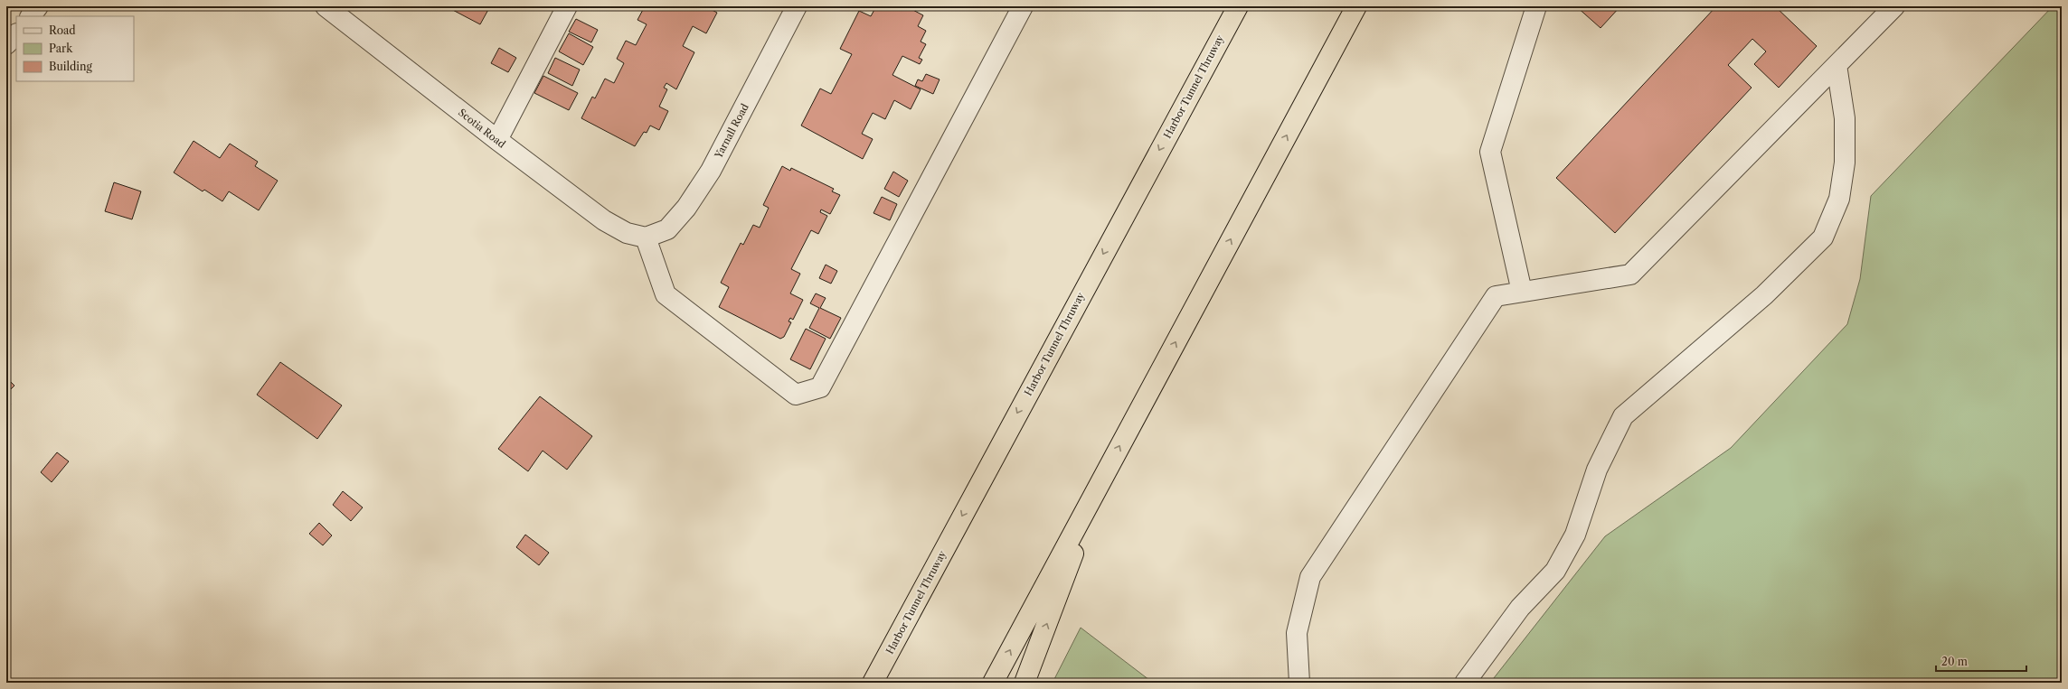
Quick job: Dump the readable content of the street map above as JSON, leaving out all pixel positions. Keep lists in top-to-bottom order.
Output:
{
  "streets": {
    "highway": ["Harbor Tunnel Thruway"],
    "street": ["Scotia Road", "Yarnall Road"]
  },
  "crossings": [
    ["Scotia Road", "Yarnall Road"]
  ],
  "legend": ["Road", "Park", "Building"],
  "scale_bar": "20 m"
}
